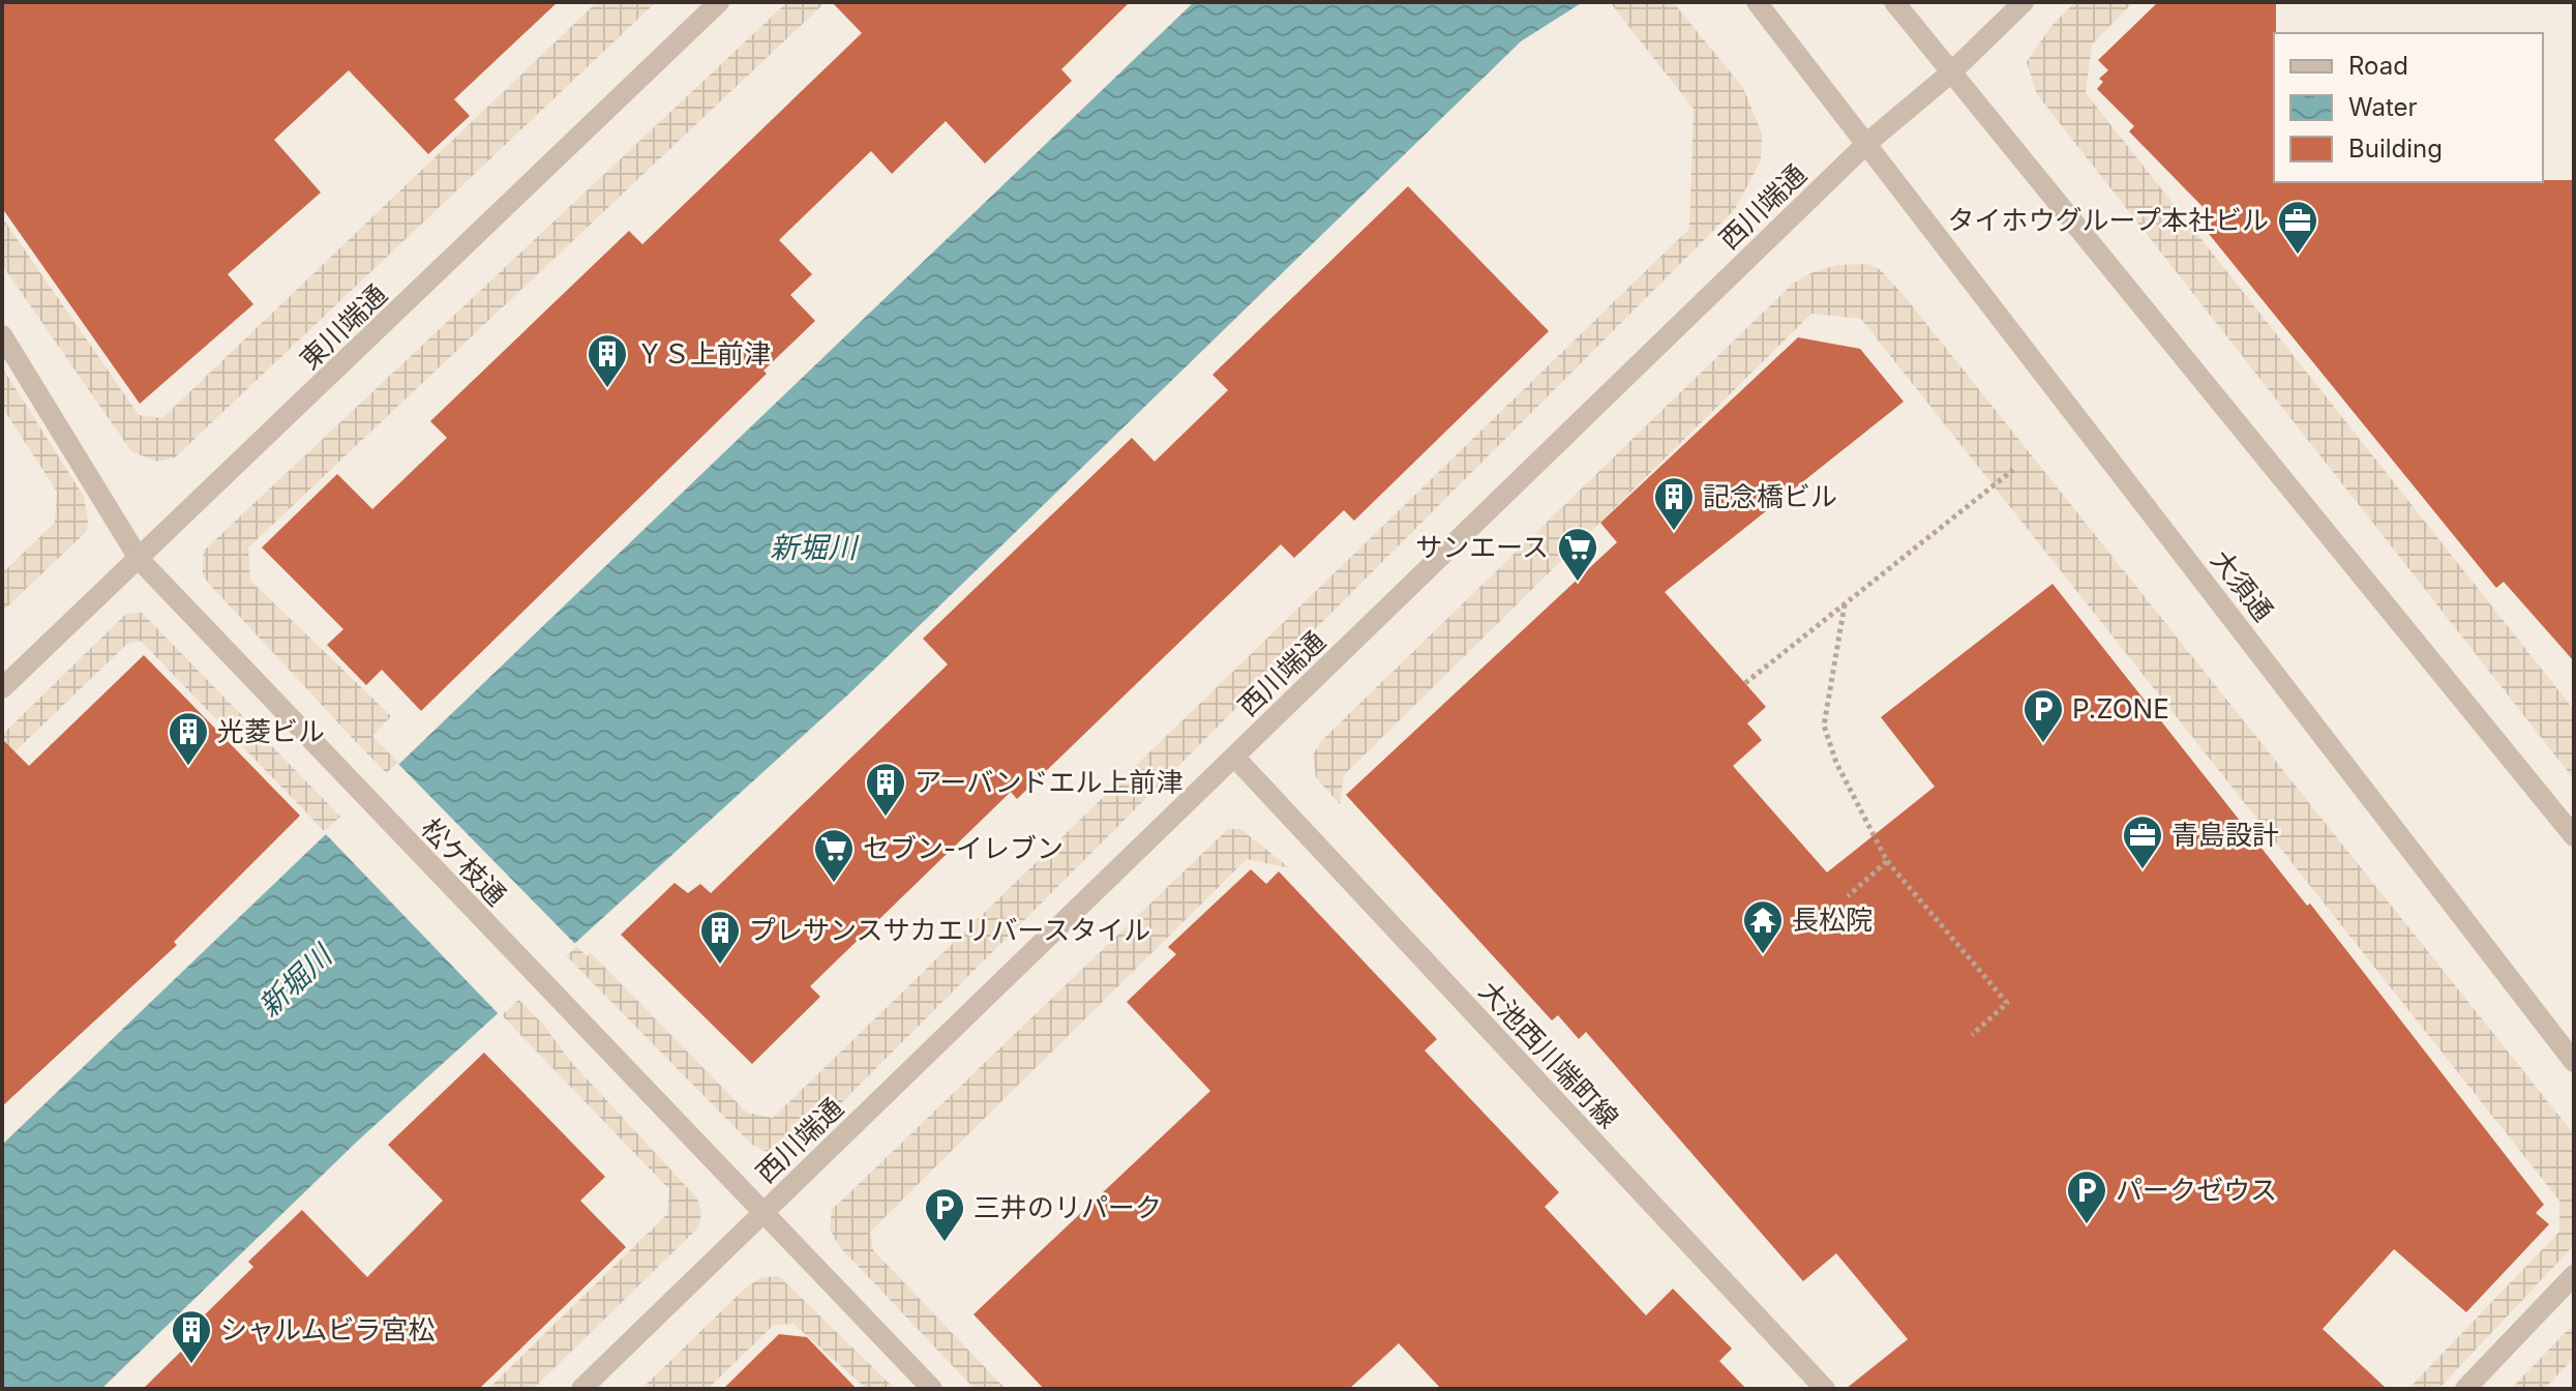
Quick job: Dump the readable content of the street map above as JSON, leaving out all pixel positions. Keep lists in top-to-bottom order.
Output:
{
  "streets": {
    "street": [
      "西川端通",
      "東川端通",
      "大須通",
      "松ケ枝通",
      "大池西川端町線"
    ]
  },
  "crossings": [
    ["西川端通", "大須通"],
    ["西川端通", "松ケ枝通"],
    ["西川端通", "大池西川端町線"],
    ["東川端通", "松ケ枝通"]
  ],
  "water": ["新堀川"],
  "places": {
    "office": ["タイホウグループ本社ビル", "青島設計"],
    "building": [
      "ＹＳ上前津",
      "記念橋ビル",
      "光菱ビル",
      "アーバンドエル上前津",
      "プレサンスサカエリバースタイル",
      "シャルムビラ宮松"
    ],
    "supermarket": ["サンエース", "セブン-イレブン"],
    "parking": ["P.ZONE", "パークゼウス", "三井のリパーク"],
    "temple": ["長松院"]
  },
  "legend": ["Road", "Water", "Building"]
}
